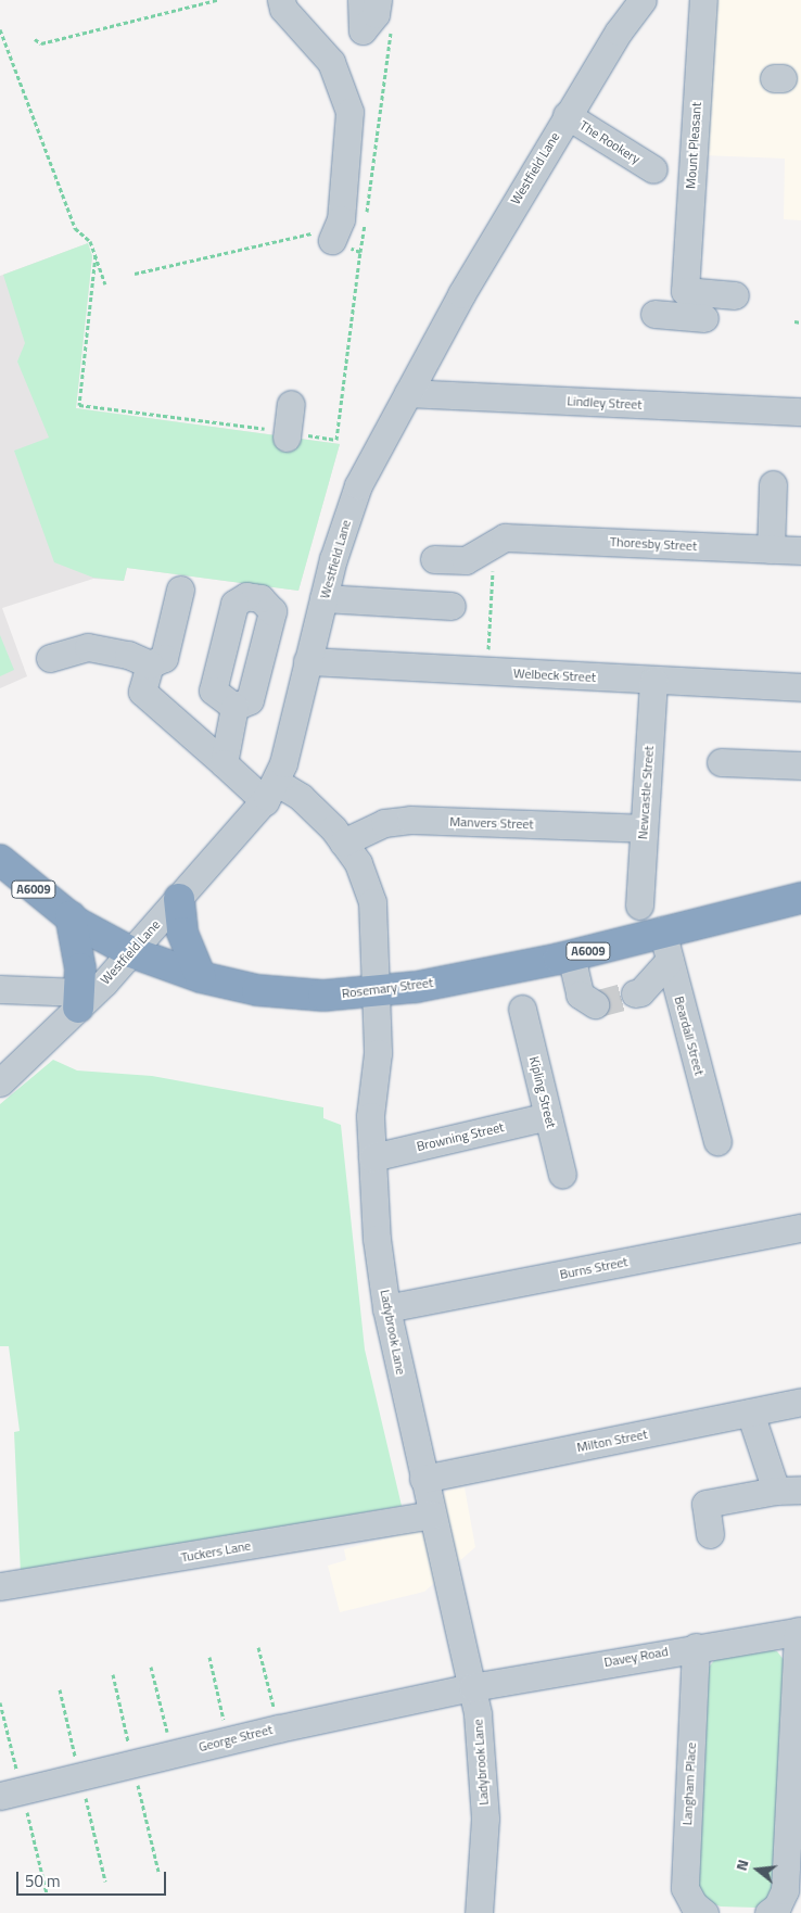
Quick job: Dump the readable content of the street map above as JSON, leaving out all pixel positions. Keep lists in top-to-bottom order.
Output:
{
  "streets": {
    "highway": ["A6009", "Rosemary Street"],
    "street": [
      "The Rookery",
      "Mount Pleasant",
      "Westfield Lane",
      "Lindley Street",
      "Thoresby Street",
      "Welbeck Street",
      "Newcastle Street",
      "Manvers Street",
      "Beardall Street",
      "Kipling Street",
      "Browning Street",
      "Burns Street",
      "Ladybrook Lane",
      "Milton Street",
      "Tuckers Lane",
      "Davey Road",
      "George Street",
      "Langham Place"
    ]
  },
  "crossings": [
    ["The Rookery", "Westfield Lane"],
    ["Westfield Lane", "Lindley Street"],
    ["Westfield Lane", "Welbeck Street"],
    ["Westfield Lane", "Rosemary Street"],
    ["Westfield Lane", "Ladybrook Lane"],
    ["Welbeck Street", "Newcastle Street"],
    ["Newcastle Street", "Manvers Street"],
    ["Manvers Street", "Ladybrook Lane"],
    ["Rosemary Street", "Beardall Street"],
    ["Rosemary Street", "Ladybrook Lane"],
    ["Kipling Street", "Browning Street"],
    ["Browning Street", "Ladybrook Lane"],
    ["Burns Street", "Ladybrook Lane"],
    ["Ladybrook Lane", "Milton Street"],
    ["Ladybrook Lane", "Tuckers Lane"],
    ["Ladybrook Lane", "Davey Road"],
    ["Ladybrook Lane", "George Street"],
    ["Davey Road", "George Street"],
    ["Davey Road", "Langham Place"]
  ],
  "scale_bar": "50 m",
  "north": "left"
}
